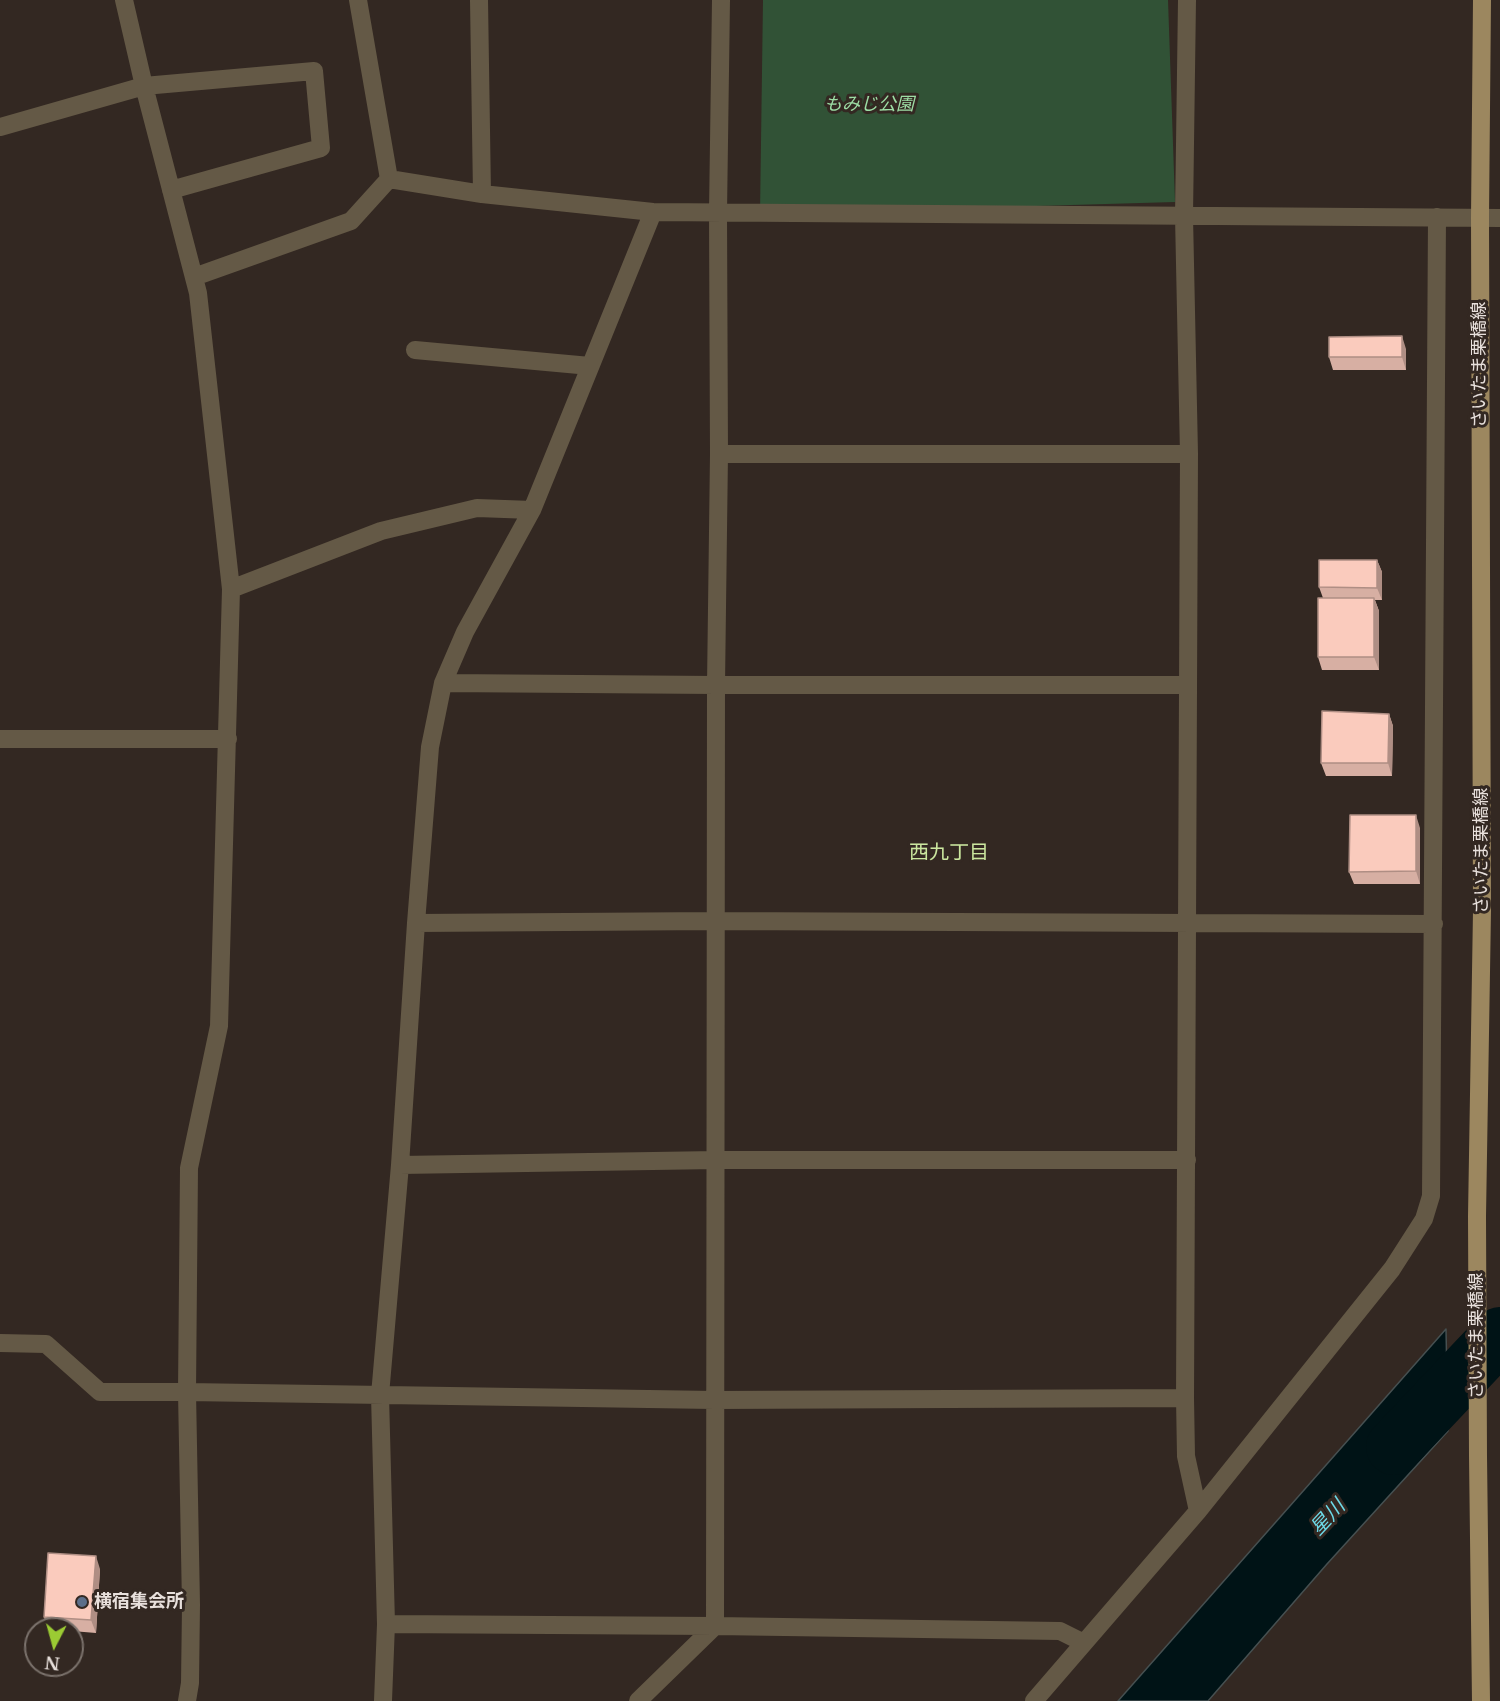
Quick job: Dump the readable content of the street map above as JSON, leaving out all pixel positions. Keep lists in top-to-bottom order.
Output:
{
  "streets": {
    "main road": ["さいたま栗橋線"]
  },
  "districts": ["西九丁目"],
  "water": ["星川"],
  "parks": ["もみじ公園"],
  "places": ["横宿集会所"],
  "north": "bottom"
}
